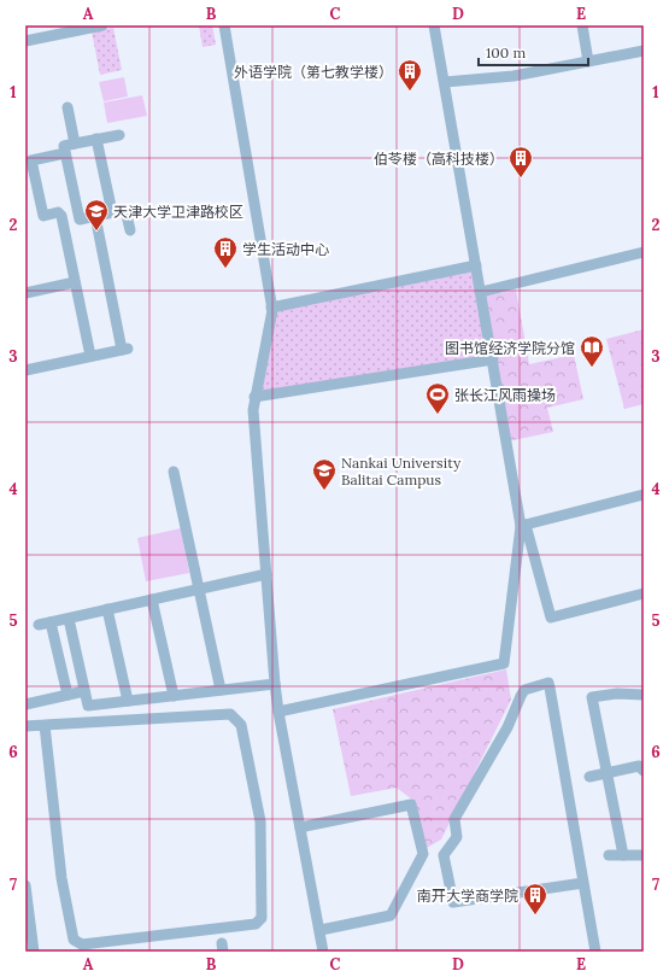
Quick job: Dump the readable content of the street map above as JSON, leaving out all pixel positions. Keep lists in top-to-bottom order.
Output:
{
  "places": {
    "building": [
      "外语学院（第七教学楼）",
      "伯苓楼（高科技楼）",
      "学生活动中心",
      "南开大学商学院"
    ],
    "school or university": ["天津大学卫津路校区", "Nankai University Balitai Campus"],
    "library": ["图书馆经济学院分馆"],
    "sports": ["张长江风雨操场"]
  },
  "scale_bar": "100 m",
  "grid": {
    "columns": [
      "A",
      "B",
      "C",
      "D",
      "E"
    ],
    "rows": [
      "1",
      "2",
      "3",
      "4",
      "5",
      "6",
      "7"
    ]
  }
}
